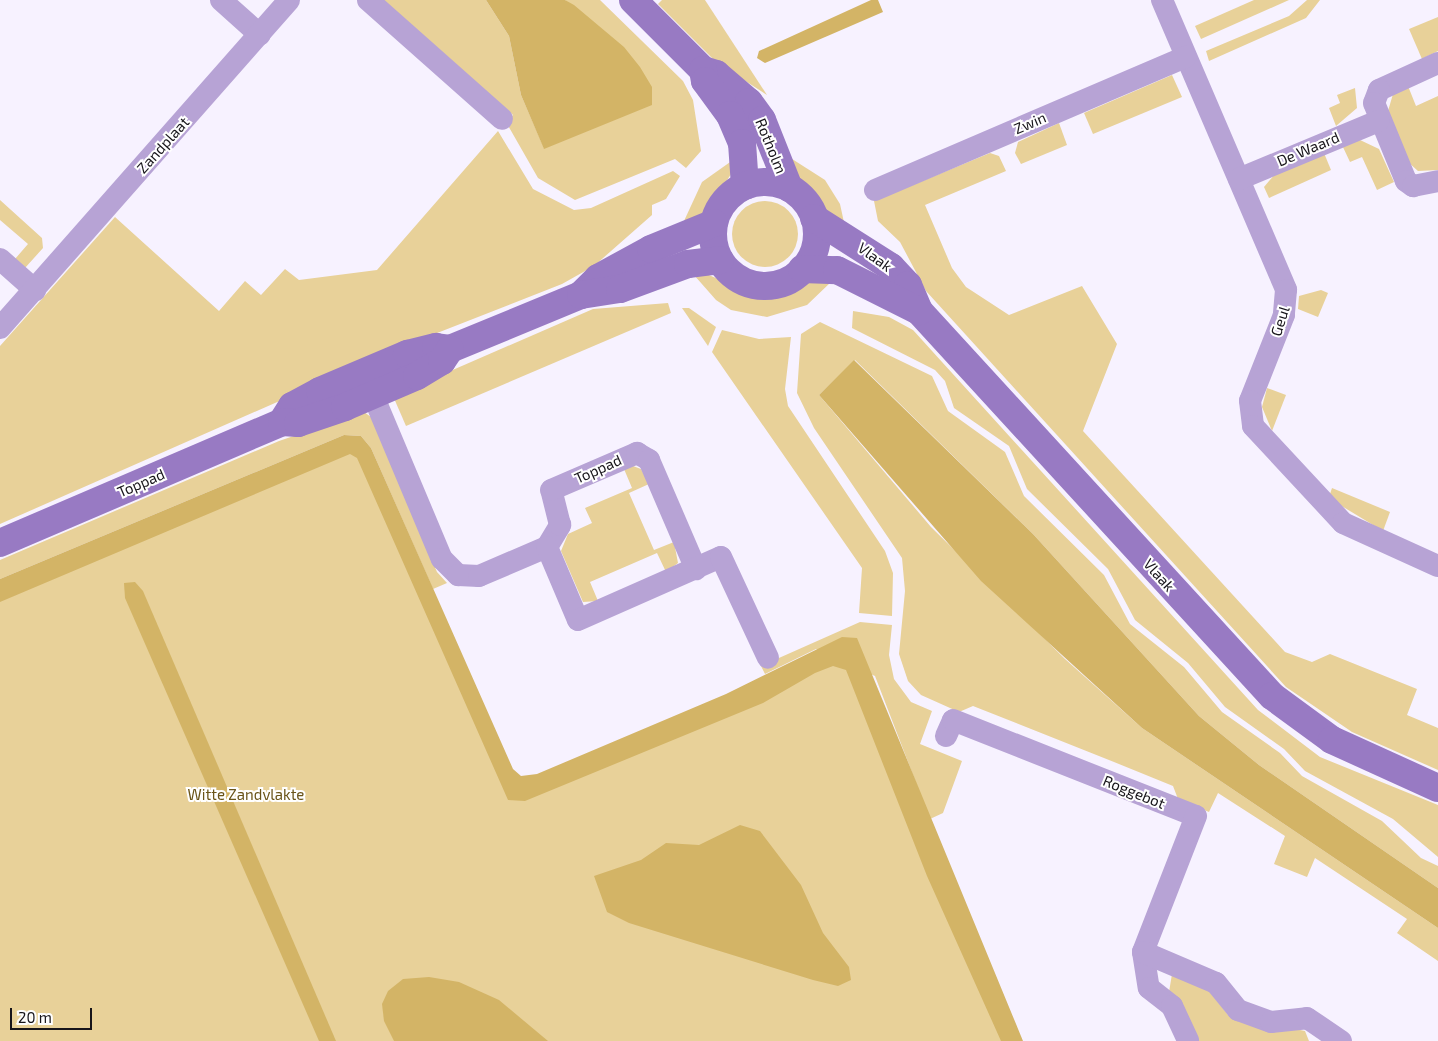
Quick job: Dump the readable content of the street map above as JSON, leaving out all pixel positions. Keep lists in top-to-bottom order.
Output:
{
  "streets": {
    "street": [
      "Zwin",
      "Zandplaat",
      "Rotholm",
      "De Waard",
      "Vlaak",
      "Geul",
      "Toppad",
      "Roggebot"
    ]
  },
  "crossings": [
    ["Zwin", "Geul"],
    ["Rotholm", "Vlaak"],
    ["Rotholm", "Toppad"],
    ["De Waard", "Geul"],
    ["Vlaak", "Toppad"]
  ],
  "parks": ["Witte Zandvlakte"],
  "scale_bar": "20 m"
}
